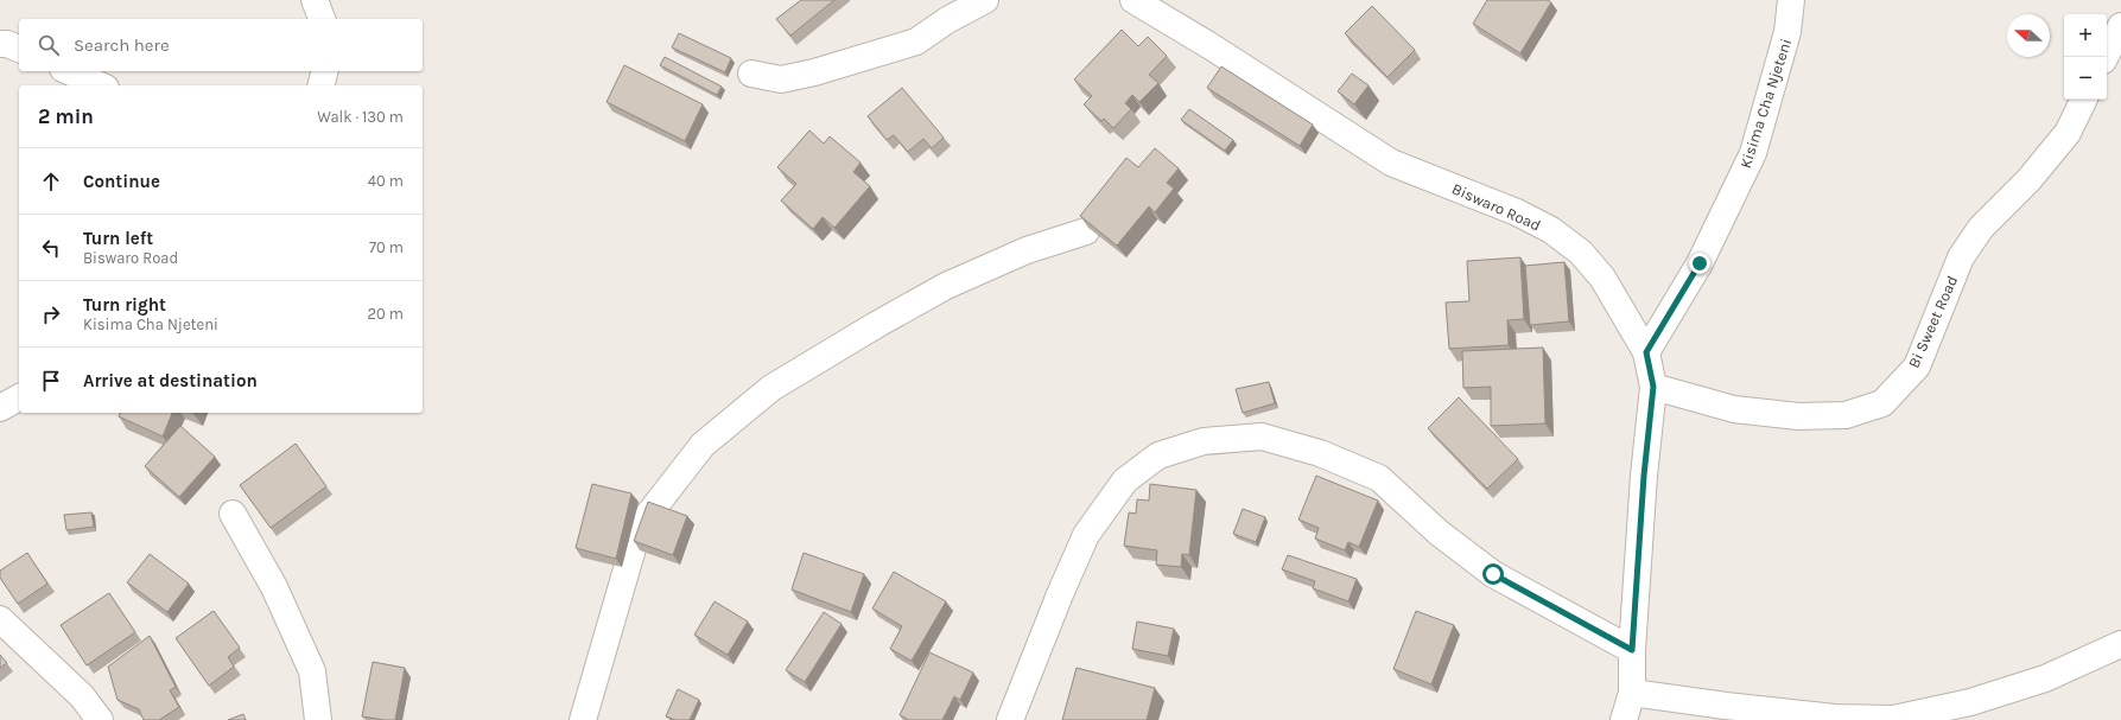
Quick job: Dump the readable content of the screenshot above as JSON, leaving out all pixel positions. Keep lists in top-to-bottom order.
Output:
{
  "streets": {
    "street": ["Kisima Cha Njeteni", "Biswaro Road", "Bi Sweet Road"]
  },
  "crossings": [
    ["Kisima Cha Njeteni", "Biswaro Road"],
    ["Biswaro Road", "Bi Sweet Road"]
  ],
  "north": "left",
  "page": {
    "map_buttons": ["+", "−"],
    "search": "Search here",
    "heading": ["2 min", "Walk · 130 m"],
    "list": [
      ["Continue", "40 m"],
      ["Turn left", "Biswaro Road", "70 m"],
      ["Turn right", "Kisima Cha Njeteni", "20 m"],
      "Arrive at destination"
    ]
  }
}
